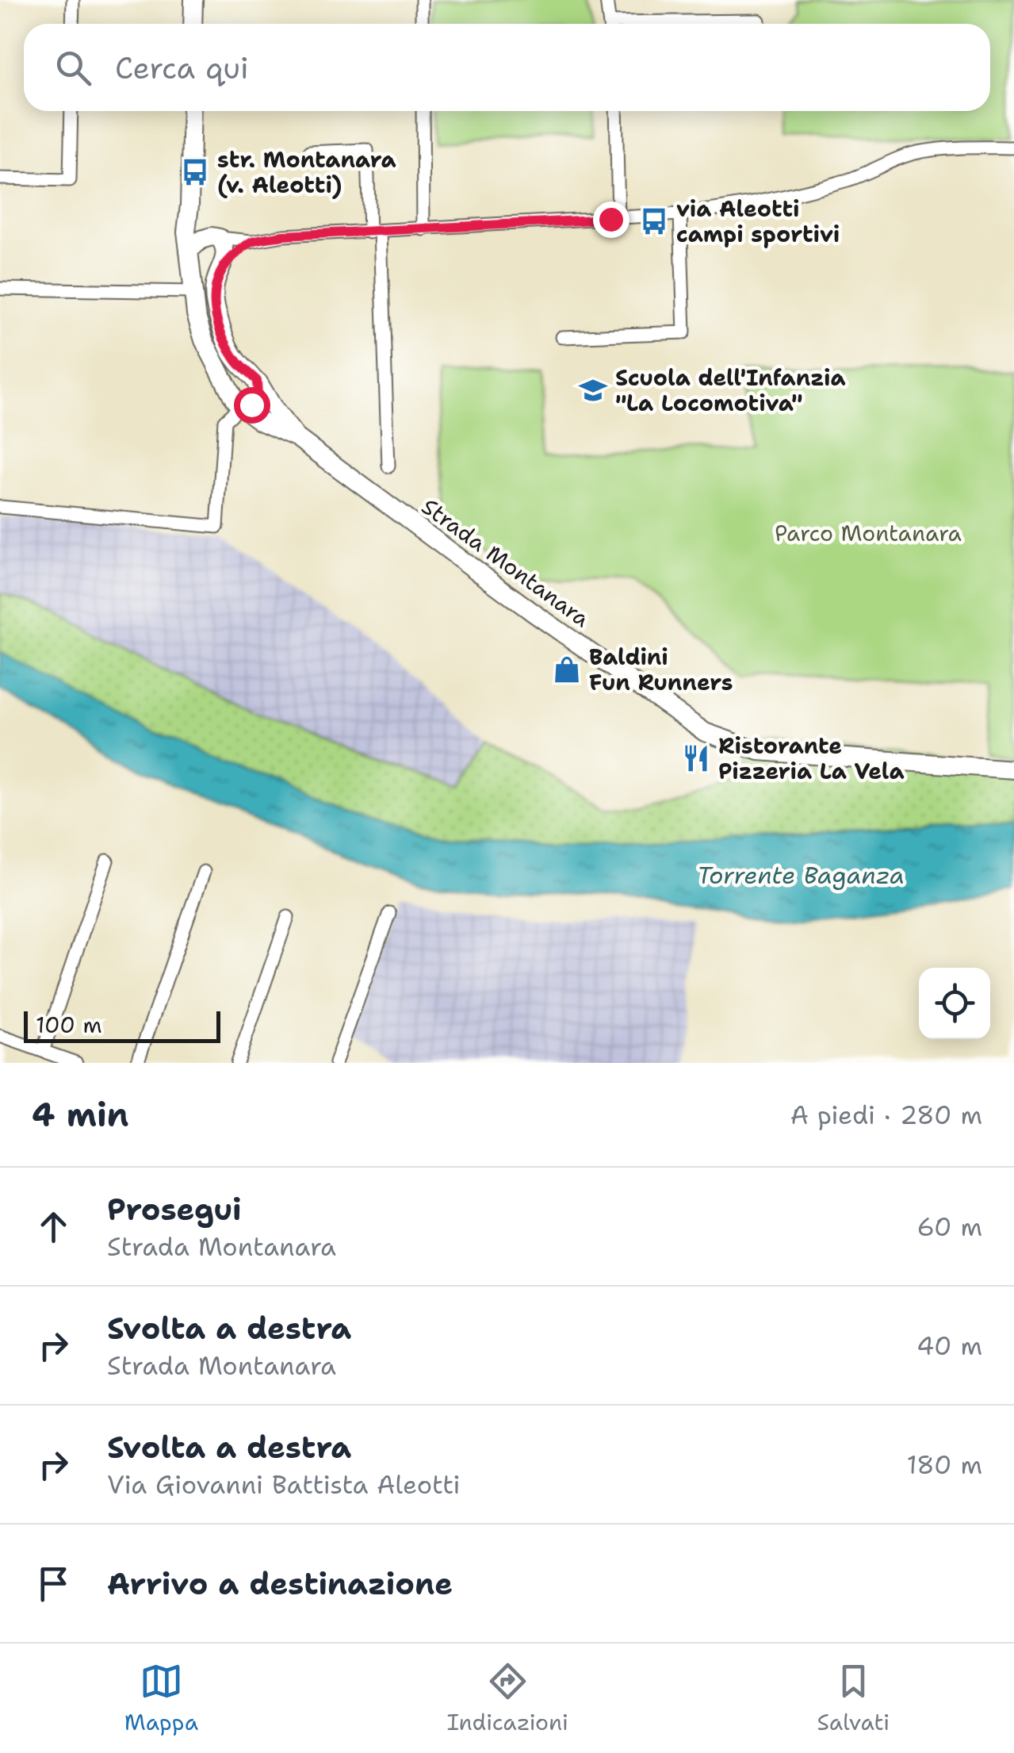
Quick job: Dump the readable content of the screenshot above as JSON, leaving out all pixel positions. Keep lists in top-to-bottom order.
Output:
{
  "streets": {
    "street": ["Strada Montanara"]
  },
  "water": ["Torrente Baganza"],
  "parks": ["Parco Montanara"],
  "places": {
    "bus stop": ["str. Montanara (v. Aleotti)", "via Aleotti campi sportivi"],
    "school or university": ["Scuola dell'Infanzia \"La Locomotiva\""],
    "shop": ["Baldini Fun Runners"],
    "restaurant": ["Ristorante Pizzeria La Vela"]
  },
  "scale_bar": "100 m",
  "page": {
    "search": "Cerca qui",
    "scale": "100 m",
    "heading": ["4 min", "A piedi · 280 m"],
    "list": [
      ["Prosegui", "Strada Montanara", "60 m"],
      ["Svolta a destra", "Strada Montanara", "40 m"],
      ["Svolta a destra", "Via Giovanni Battista Aleotti", "180 m"],
      "Arrivo a destinazione"
    ],
    "nav": ["Mappa", "Indicazioni", "Salvati"]
  }
}
